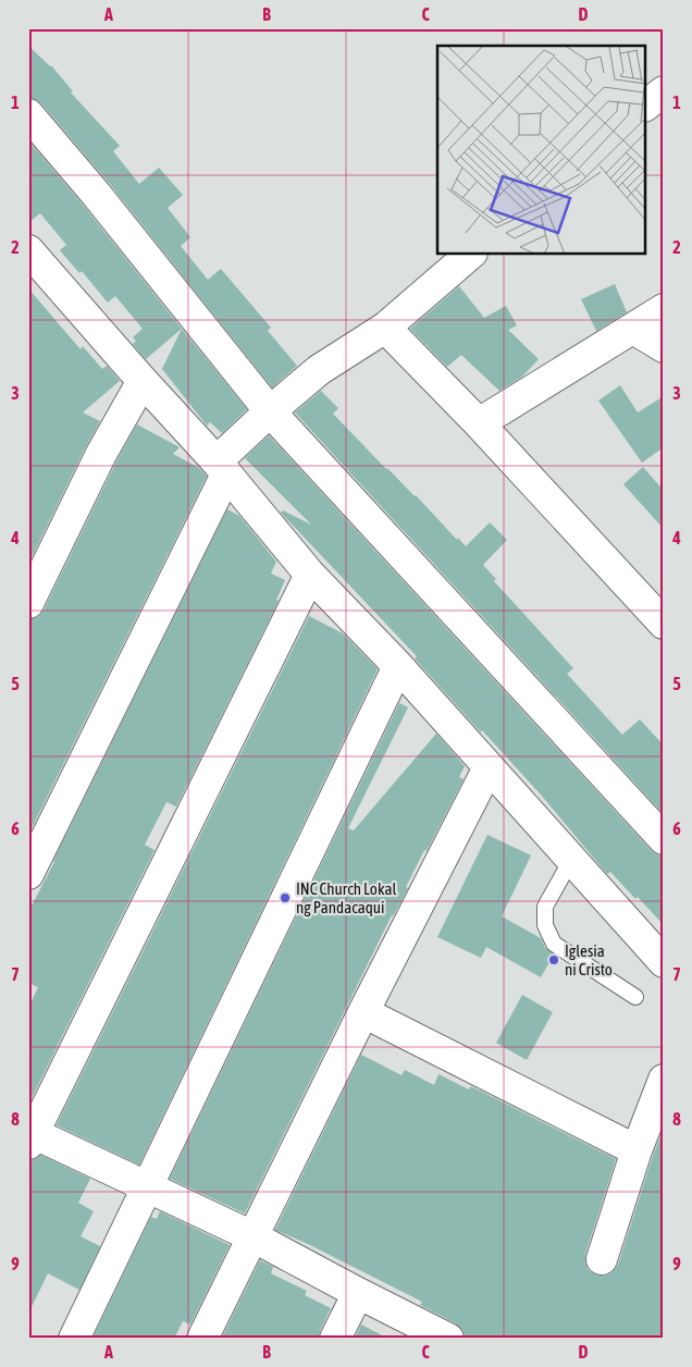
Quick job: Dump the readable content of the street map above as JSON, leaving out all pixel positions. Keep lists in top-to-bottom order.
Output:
{
  "places": ["INC Church Lokal ng Pandacaqui", "Iglesia ni Cristo"],
  "grid": {
    "columns": [
      "A",
      "B",
      "C",
      "D"
    ],
    "rows": [
      "1",
      "2",
      "3",
      "4",
      "5",
      "6",
      "7",
      "8",
      "9"
    ]
  }
}
